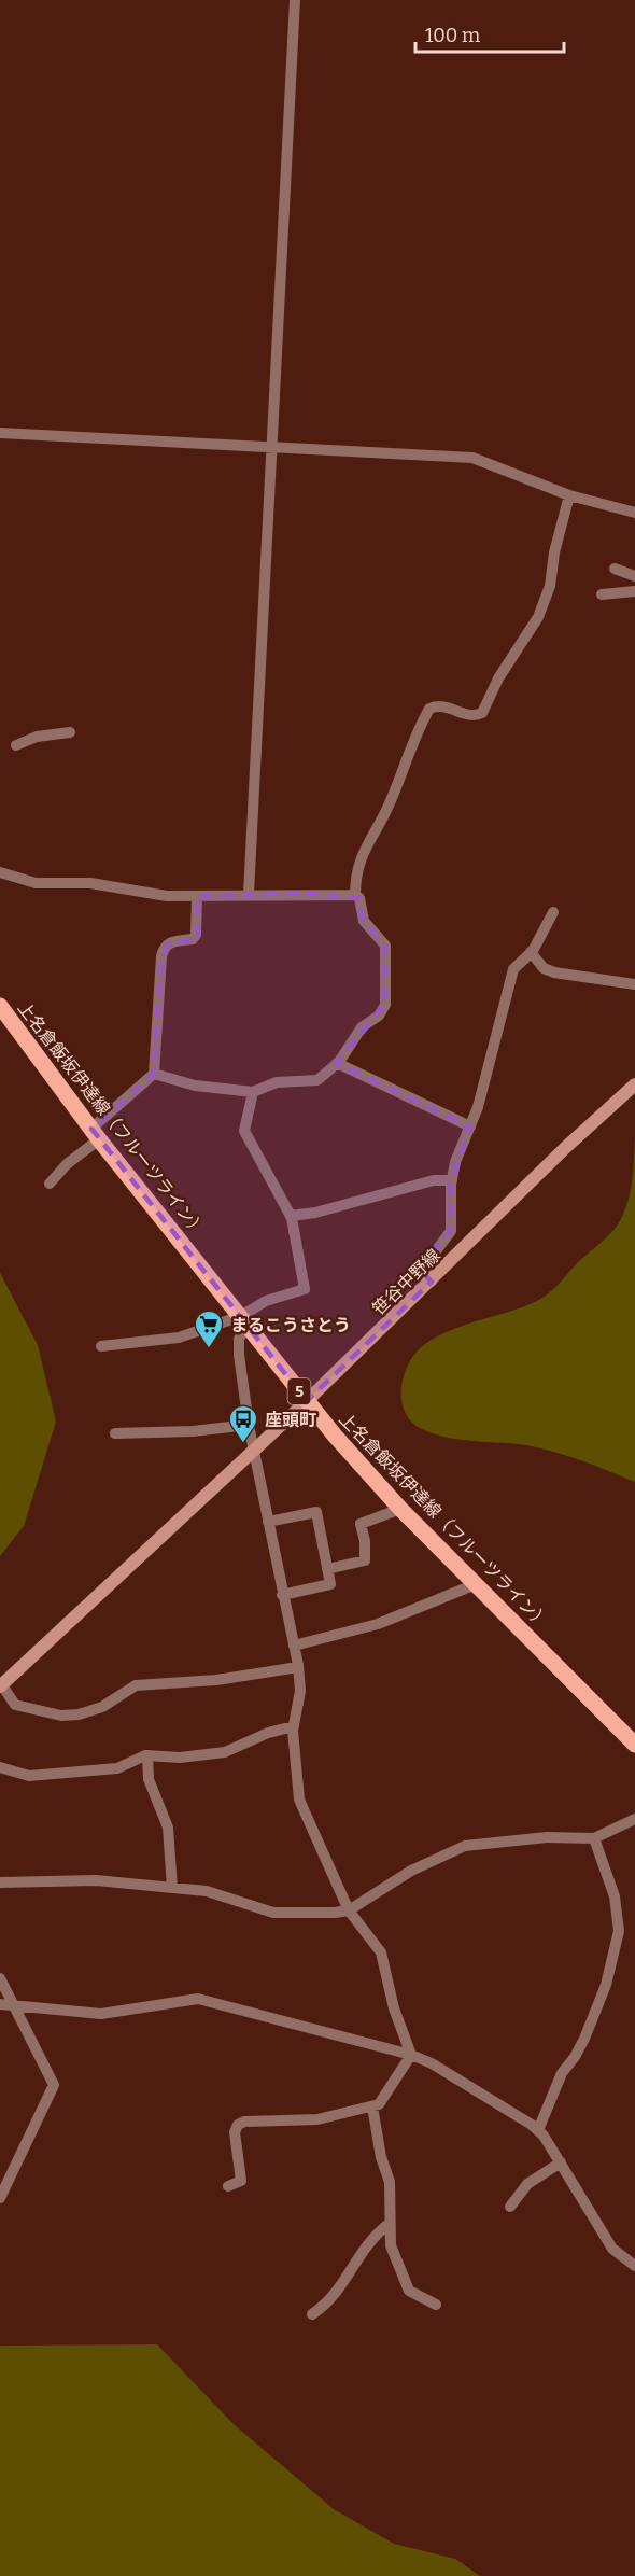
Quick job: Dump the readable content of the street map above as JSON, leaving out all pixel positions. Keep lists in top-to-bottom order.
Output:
{
  "streets": {
    "main road": ["上名倉飯坂伊達線（フルーツライン）", "5"],
    "street": ["笹谷中野線"]
  },
  "crossings": [
    ["上名倉飯坂伊達線（フルーツライン）", "笹谷中野線"]
  ],
  "places": {
    "supermarket": ["まるこうさとう"],
    "bus stop": ["座頭町"]
  },
  "scale_bar": "100 m"
}
